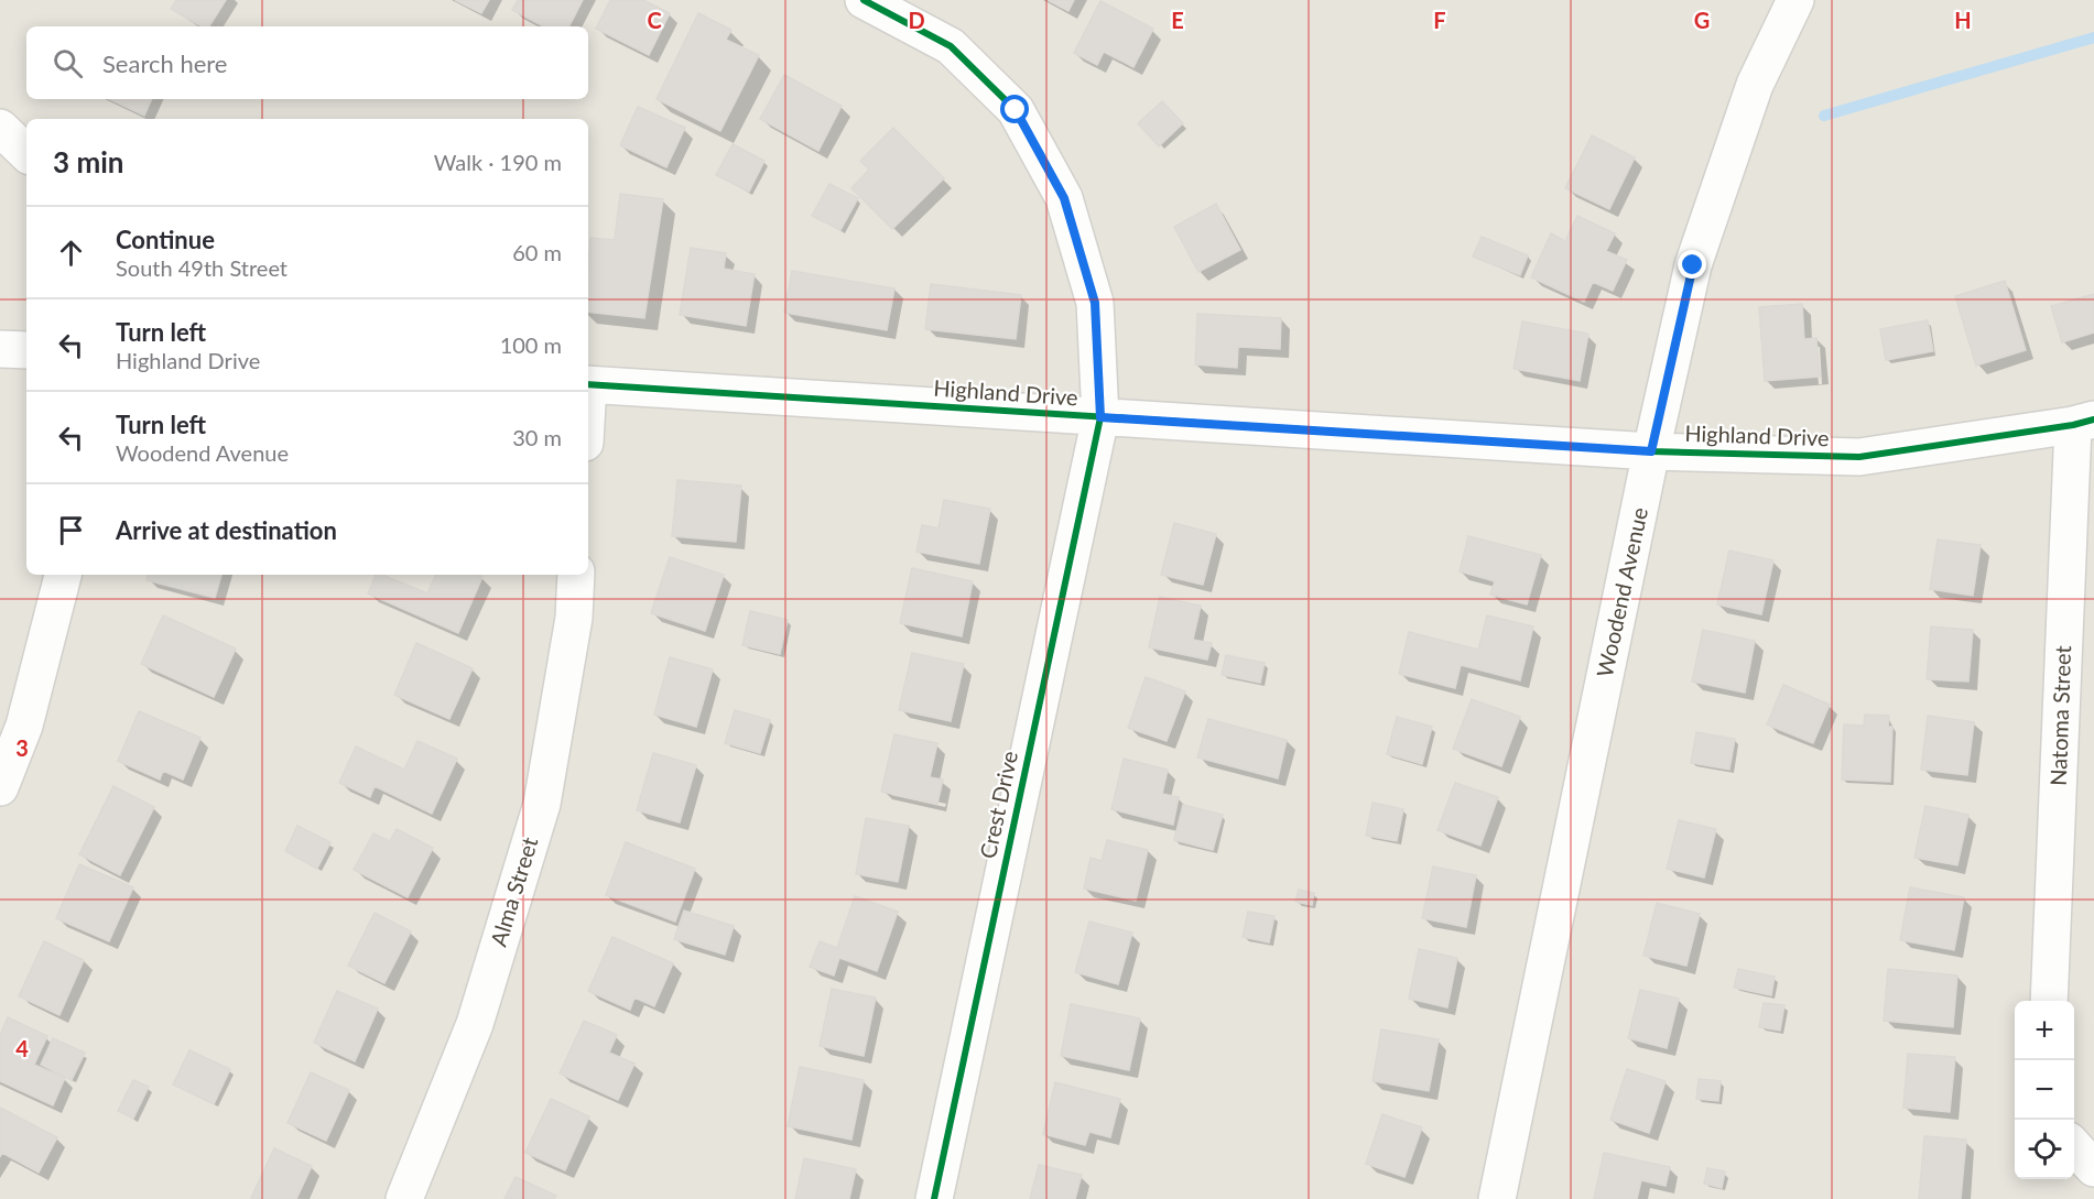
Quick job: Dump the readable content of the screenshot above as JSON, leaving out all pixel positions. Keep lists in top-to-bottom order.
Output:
{
  "streets": {
    "street": [
      "Highland Drive",
      "Woodend Avenue",
      "Natoma Street",
      "Crest Drive",
      "Alma Street"
    ]
  },
  "crossings": [
    ["Highland Drive", "Woodend Avenue"],
    ["Highland Drive", "Natoma Street"],
    ["Highland Drive", "Crest Drive"]
  ],
  "page": {
    "search": "Search here",
    "heading": ["3 min", "Walk · 190 m"],
    "list": [
      ["Continue", "South 49th Street", "60 m"],
      ["Turn left", "Highland Drive", "100 m"],
      ["Turn left", "Woodend Avenue", "30 m"],
      "Arrive at destination"
    ],
    "map_buttons": ["+", "−"]
  },
  "grid": {
    "columns": [
      "C",
      "D",
      "E",
      "F",
      "G",
      "H"
    ],
    "rows": ["3", "4"]
  }
}
